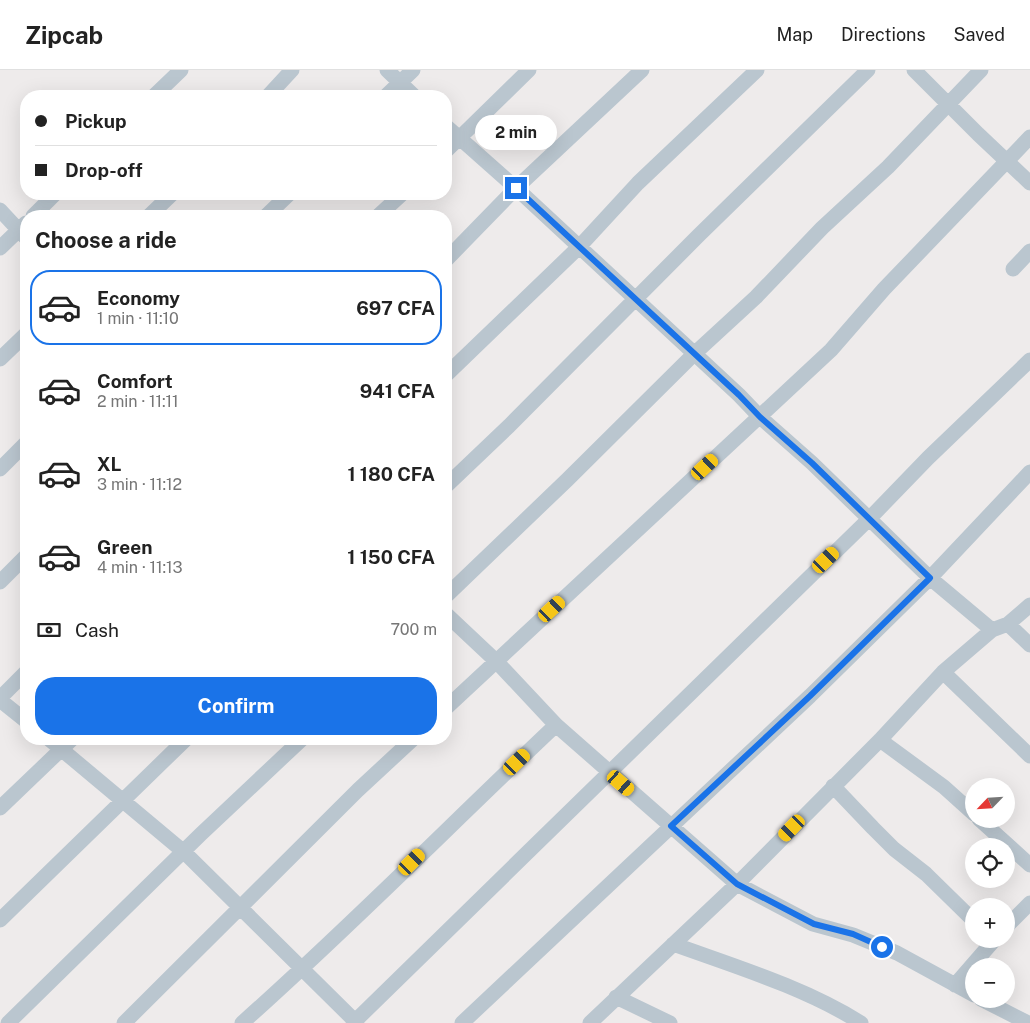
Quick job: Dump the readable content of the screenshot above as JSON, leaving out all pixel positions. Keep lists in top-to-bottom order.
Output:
{
  "north": "bottom left",
  "page": {
    "header": "Zipcab",
    "nav": ["Map", "Directions", "Saved"],
    "banner": ["Pickup", "Drop-off"],
    "bubble": "2 min",
    "heading": "Choose a ride",
    "list": [
      {
        "name": "Economy",
        "note": "1 min · 11:10",
        "value": "697 CFA"
      },
      {
        "name": "Comfort",
        "note": "2 min · 11:11",
        "value": "941 CFA"
      },
      {
        "name": "XL",
        "note": "3 min · 11:12",
        "value": "1 180 CFA"
      },
      {
        "name": "Green",
        "note": "4 min · 11:13",
        "value": "1 150 CFA"
      }
    ],
    "pay": ["Cash", "700 m"],
    "buttons": "Confirm",
    "map_buttons": ["+", "−"]
  }
}
